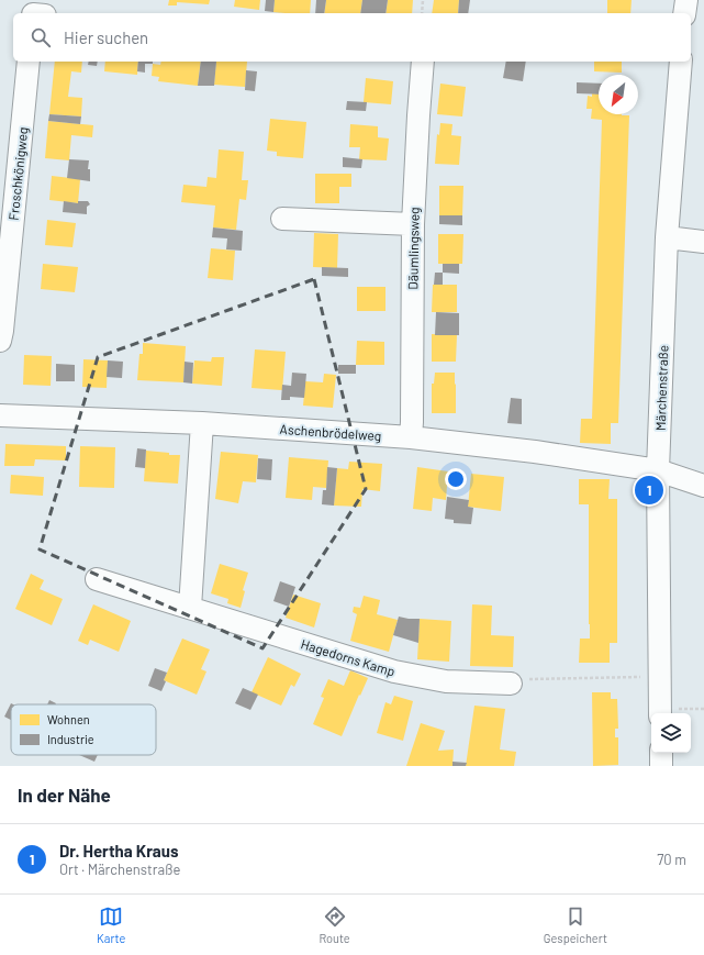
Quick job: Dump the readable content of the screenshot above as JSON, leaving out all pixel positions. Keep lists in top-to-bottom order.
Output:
{
  "streets": {
    "street": [
      "Froschkönigweg",
      "Däumlingsweg",
      "Märchenstraße",
      "Aschenbrödelweg",
      "Hagedorns Kamp"
    ]
  },
  "crossings": [
    ["Däumlingsweg", "Aschenbrödelweg"],
    ["Märchenstraße", "Aschenbrödelweg"]
  ],
  "legend": ["Wohnen", "Industrie"],
  "north": "bottom left",
  "page": {
    "search": "Hier suchen",
    "pins": "1",
    "heading": "In der Nähe",
    "list": [
      {
        "mark": "1",
        "name": "Dr. Hertha Kraus",
        "note": "Ort · Märchenstraße",
        "value": "70 m"
      }
    ],
    "nav": ["Karte", "Route", "Gespeichert"]
  }
}
